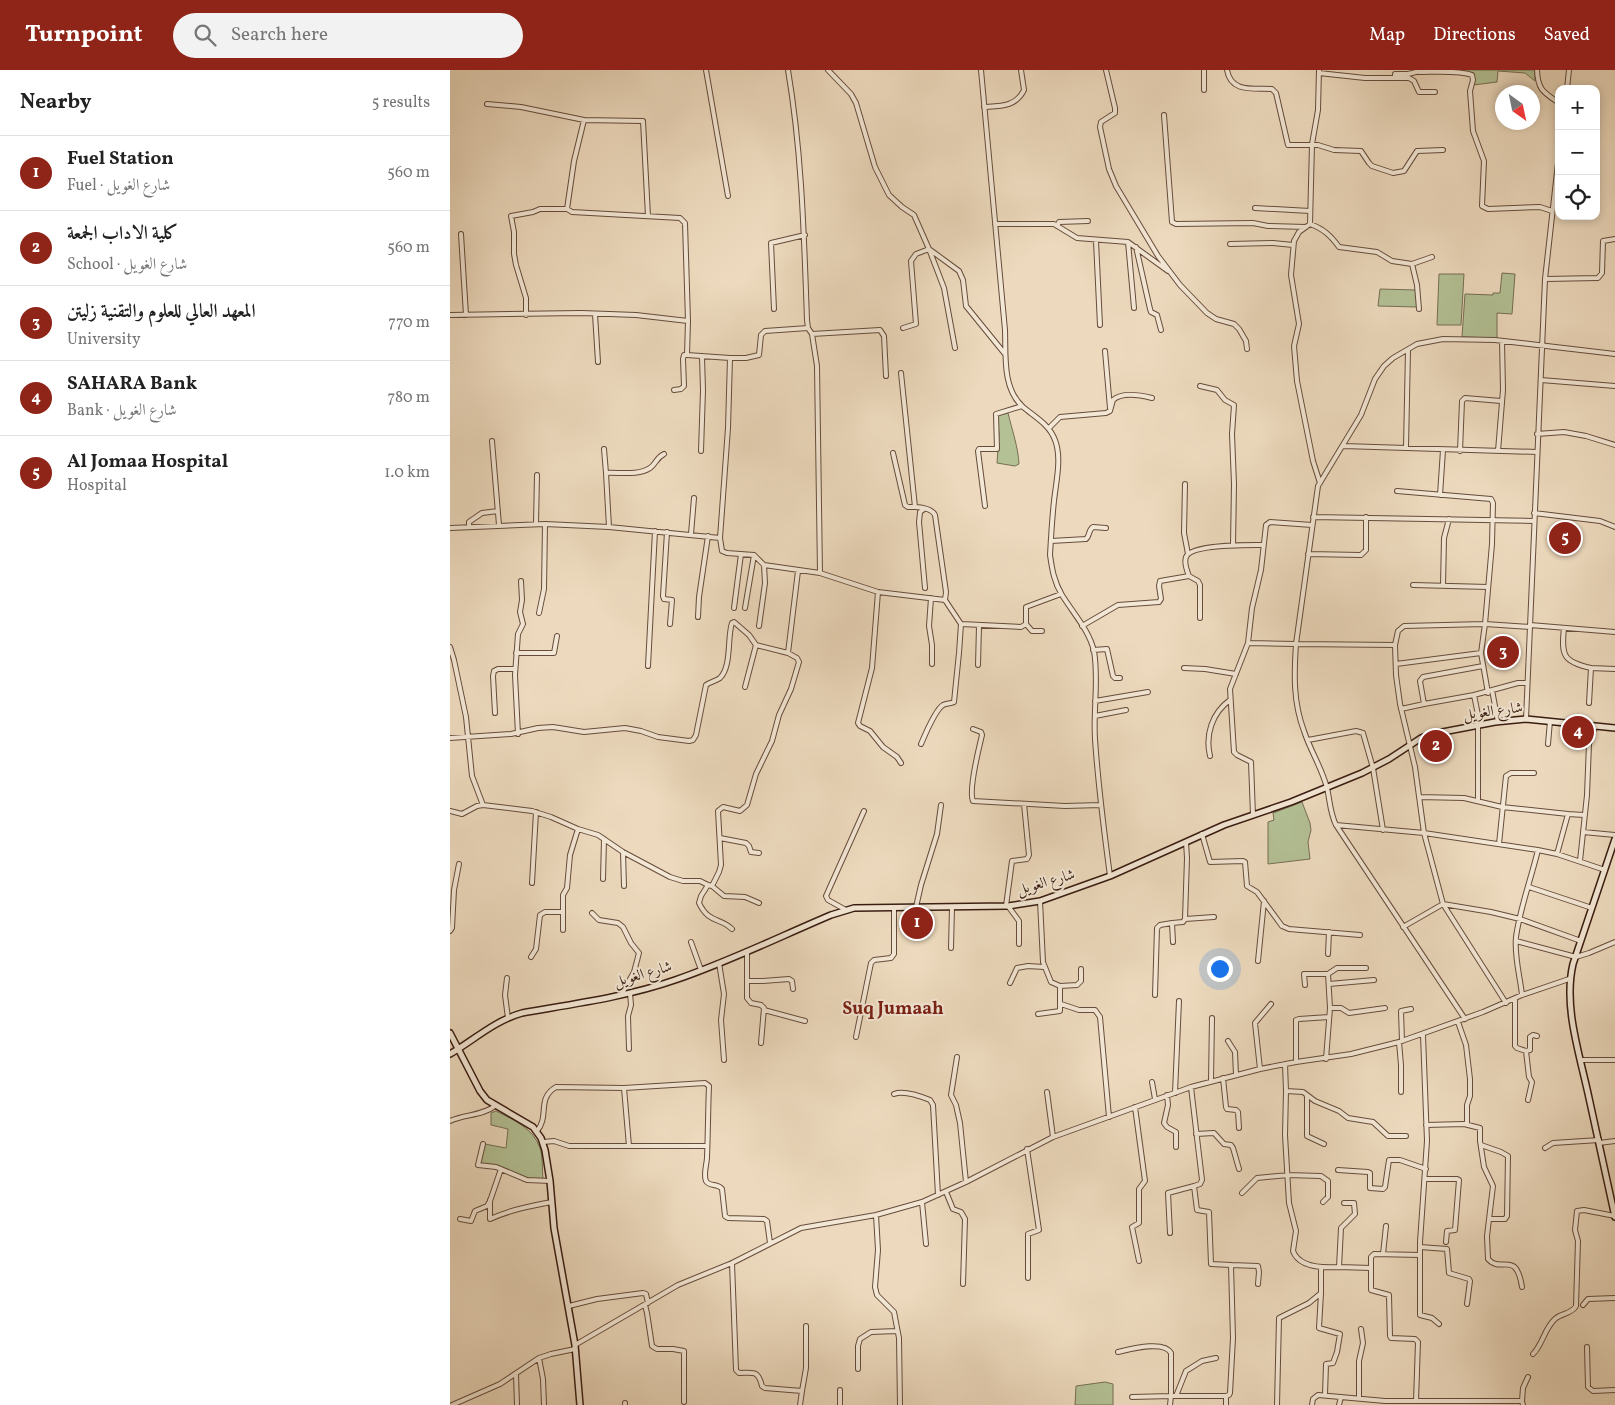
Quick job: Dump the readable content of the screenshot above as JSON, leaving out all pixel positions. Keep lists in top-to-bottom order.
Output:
{
  "streets": {
    "street": ["شارع الغويل"]
  },
  "districts": ["Suq Jumaah"],
  "north": "bottom right",
  "page": {
    "header": "Turnpoint",
    "search": "Search here",
    "nav": ["Map", "Directions", "Saved"],
    "heading": ["Nearby", "5 results"],
    "map_buttons": ["+", "−"],
    "list": [
      {
        "mark": "1",
        "name": "Fuel Station",
        "note": "Fuel · شارع الغويل",
        "value": "560 m"
      },
      {
        "mark": "2",
        "name": "كلية اﻻداب الجمعة",
        "note": "School · شارع الغويل",
        "value": "560 m"
      },
      {
        "mark": "3",
        "name": "المعهد العالي للعلوم والتقنية زليتن",
        "note": "University",
        "value": "770 m"
      },
      {
        "mark": "4",
        "name": "SAHARA Bank",
        "note": "Bank · شارع الغويل",
        "value": "780 m"
      },
      {
        "mark": "5",
        "name": "Al Jomaa Hospital",
        "note": "Hospital",
        "value": "1.0 km"
      }
    ],
    "pins": [
      "5",
      "3",
      "4",
      "2",
      "1"
    ]
  }
}
